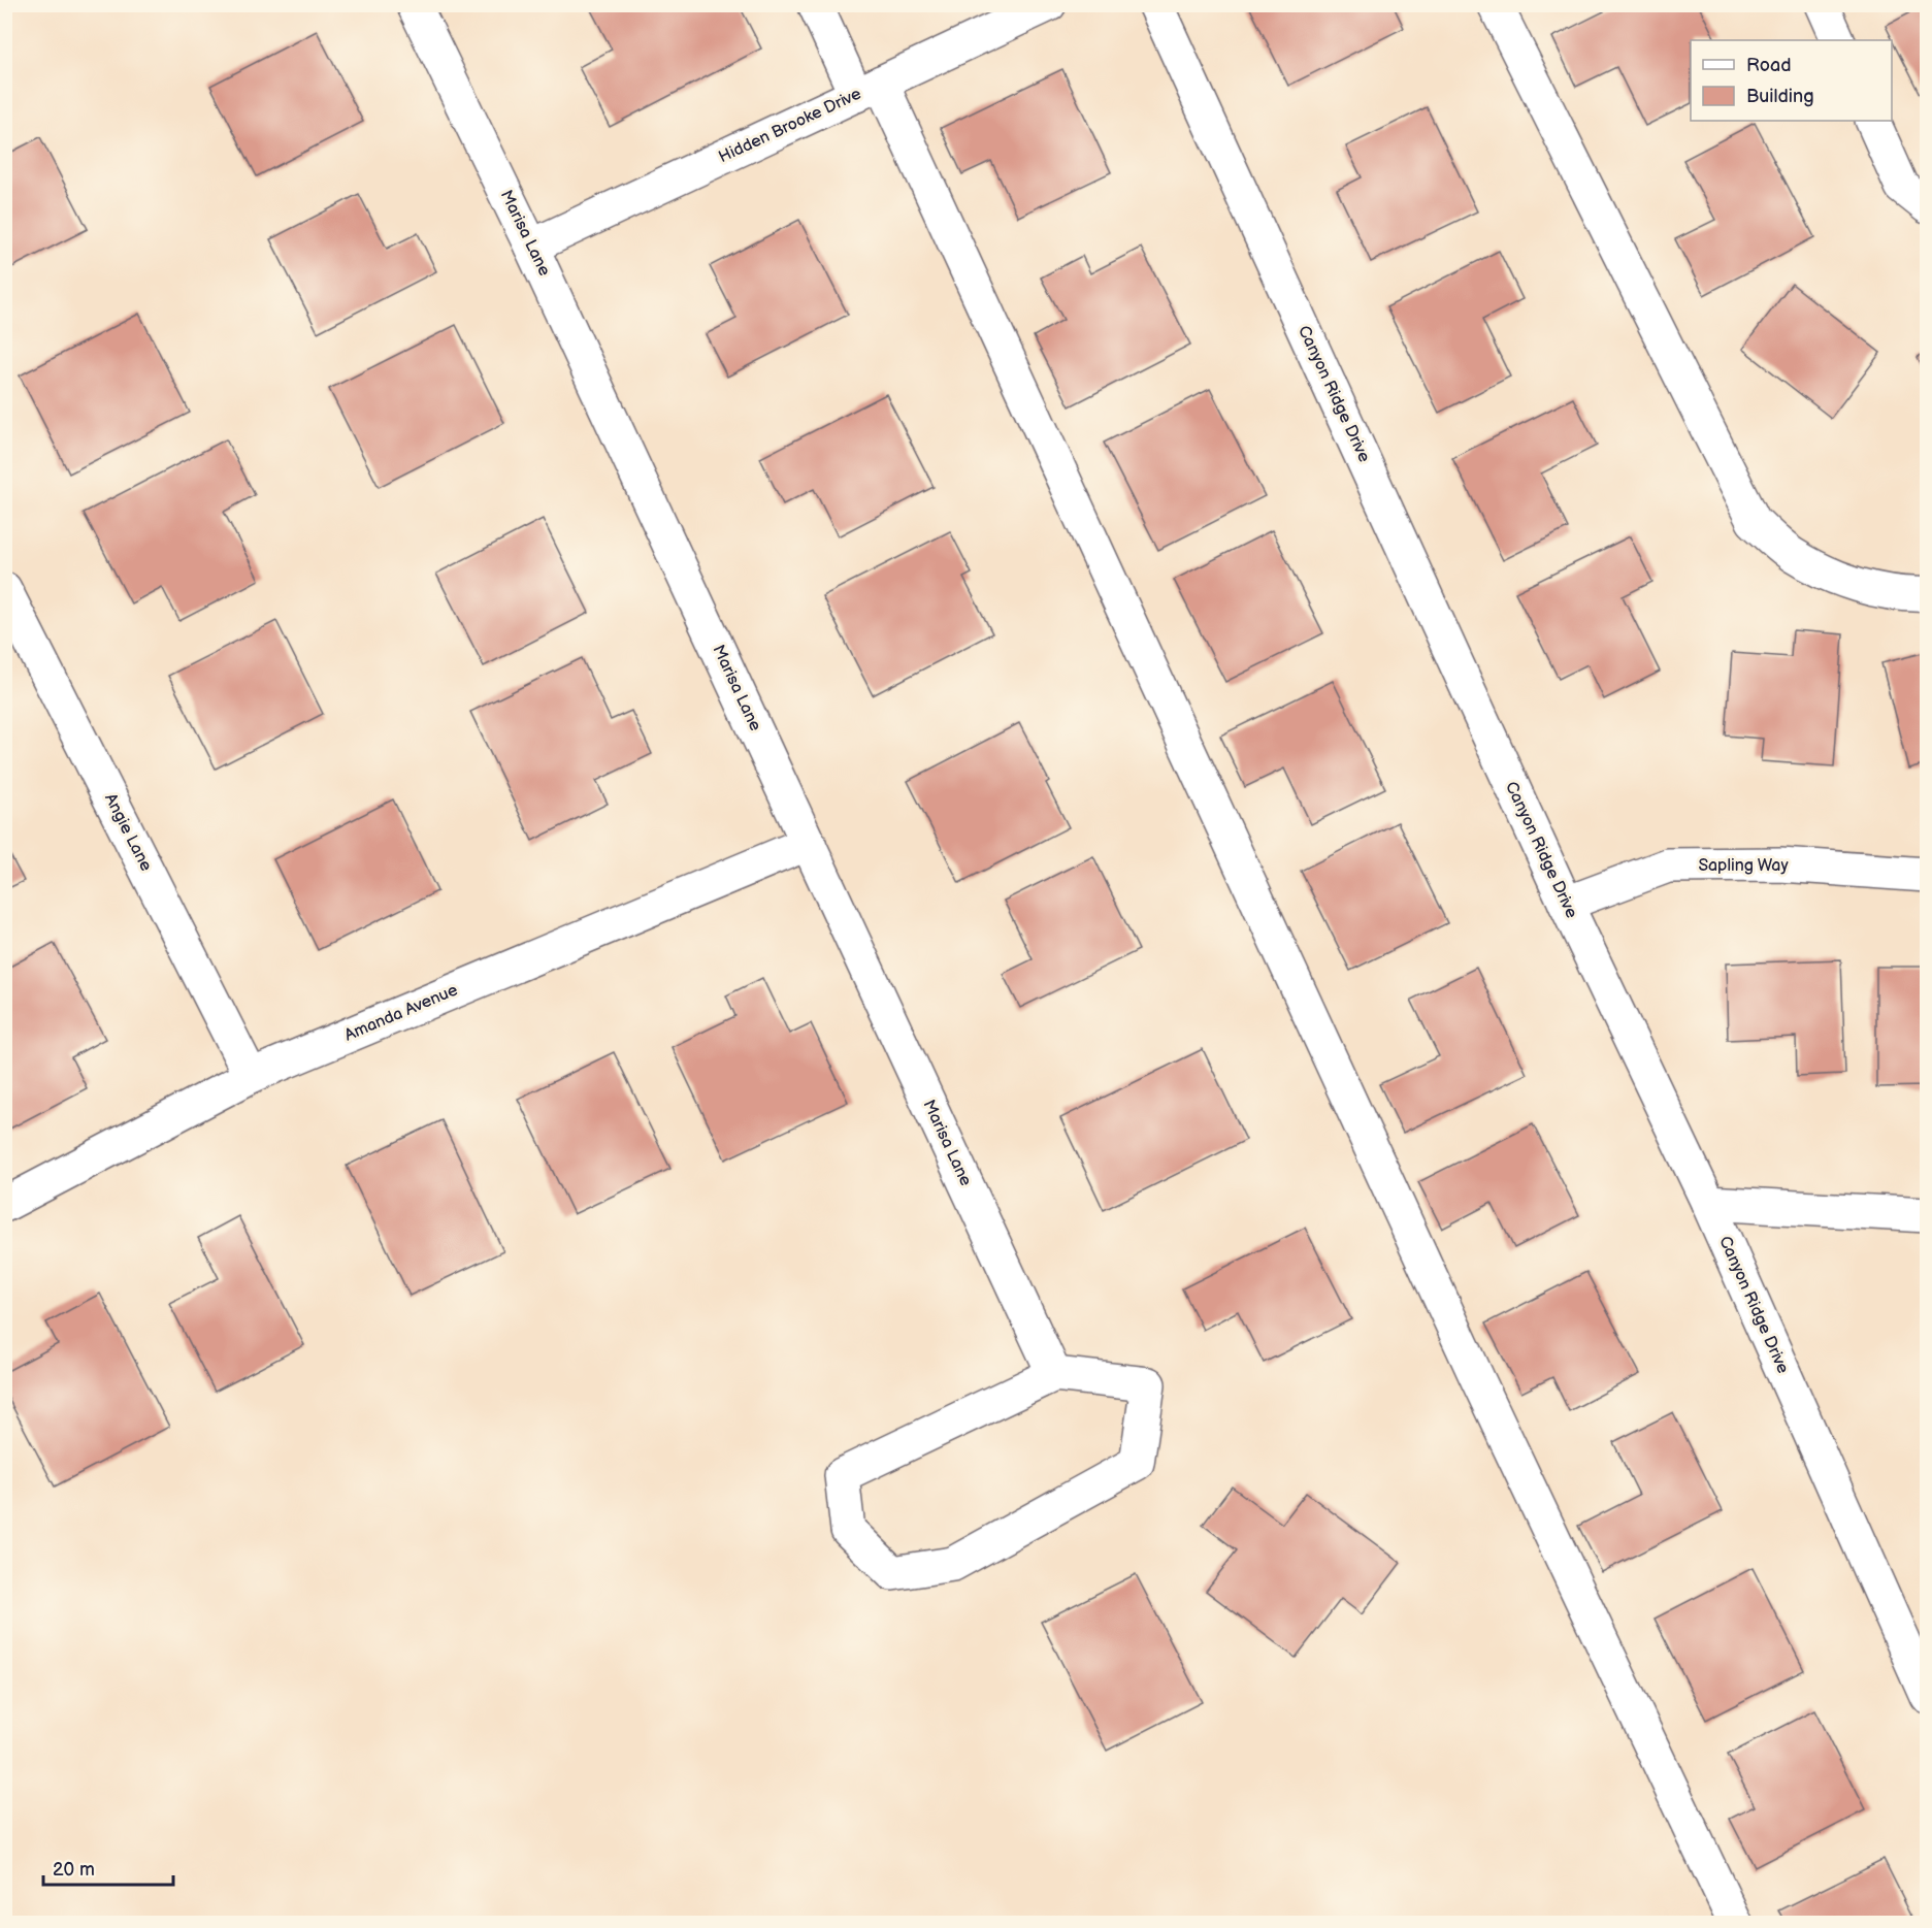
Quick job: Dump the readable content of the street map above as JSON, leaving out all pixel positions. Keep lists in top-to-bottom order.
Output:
{
  "streets": {
    "street": [
      "Hidden Brooke Drive",
      "Marisa Lane",
      "Canyon Ridge Drive",
      "Angie Lane",
      "Sapling Way",
      "Amanda Avenue"
    ]
  },
  "crossings": [
    ["Hidden Brooke Drive", "Marisa Lane"],
    ["Marisa Lane", "Amanda Avenue"],
    ["Canyon Ridge Drive", "Sapling Way"],
    ["Angie Lane", "Amanda Avenue"]
  ],
  "legend": ["Road", "Building"],
  "scale_bar": "20 m"
}
